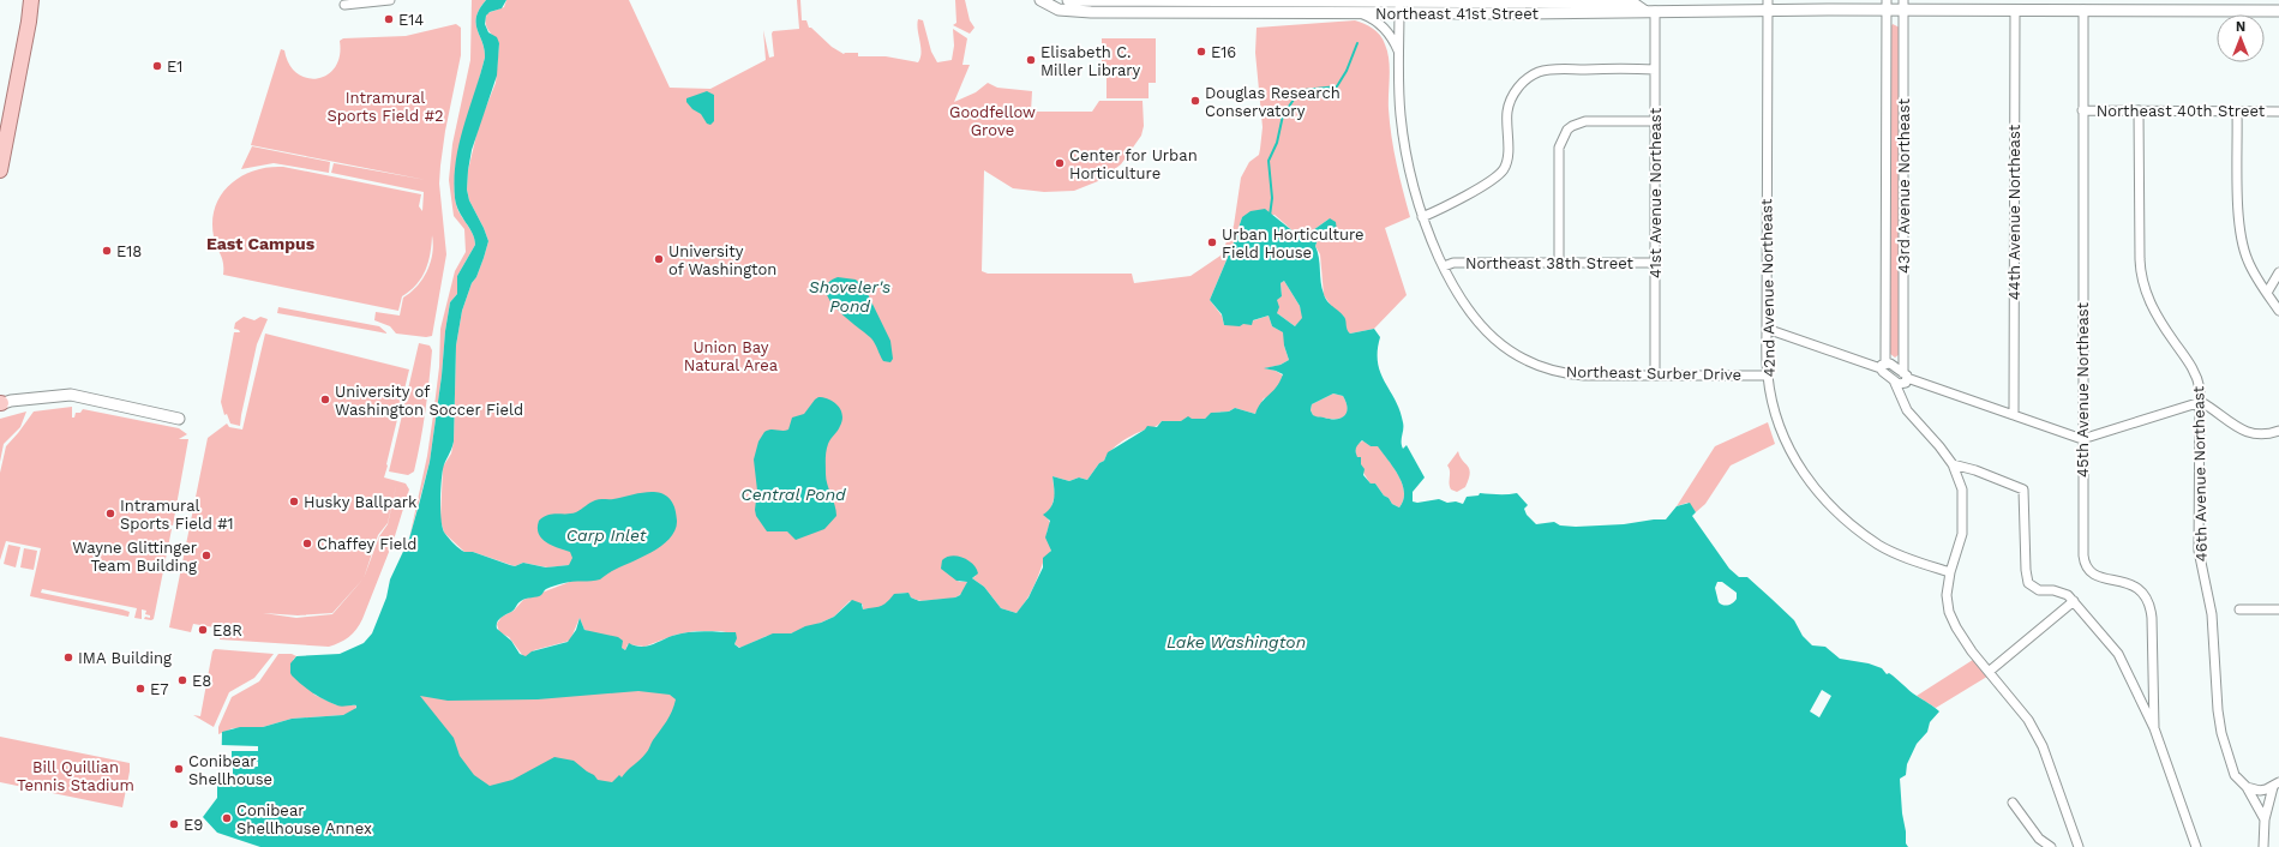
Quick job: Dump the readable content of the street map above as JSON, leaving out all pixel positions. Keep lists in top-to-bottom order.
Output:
{
  "streets": {
    "street": [
      "Northeast 41st Street",
      "Northeast 40th Street",
      "43rd Avenue Northeast",
      "41st Avenue Northeast",
      "44th Avenue Northeast",
      "Northeast 38th Street",
      "42nd Avenue Northeast",
      "Northeast Surber Drive",
      "45th Avenue Northeast",
      "46th Avenue Northeast"
    ]
  },
  "crossings": [
    ["Northeast 41st Street", "43rd Avenue Northeast"],
    ["Northeast 41st Street", "41st Avenue Northeast"],
    ["Northeast 41st Street", "44th Avenue Northeast"],
    ["Northeast 41st Street", "42nd Avenue Northeast"],
    ["Northeast 41st Street", "Northeast Surber Drive"],
    ["Northeast 41st Street", "45th Avenue Northeast"],
    ["Northeast 40th Street", "45th Avenue Northeast"],
    ["Northeast 40th Street", "46th Avenue Northeast"],
    ["41st Avenue Northeast", "Northeast 38th Street"],
    ["41st Avenue Northeast", "Northeast Surber Drive"],
    ["Northeast 38th Street", "Northeast Surber Drive"],
    ["42nd Avenue Northeast", "Northeast Surber Drive"]
  ],
  "districts": ["East Campus"],
  "water": [
    "Shoveler's Pond",
    "Central Pond",
    "Carp Inlet",
    "Lake Washington"
  ],
  "parks": [
    "Intramural Sports Field #2",
    "Goodfellow Grove",
    "Union Bay Natural Area",
    "Bill Quillian Tennis Stadium"
  ],
  "places": [
    "E14",
    "E16",
    "Elisabeth C. Miller Library",
    "E1",
    "Douglas Research Conservatory",
    "Center for Urban Horticulture",
    "Urban Horticulture Field House",
    "E18",
    "University of Washington",
    "University of Washington Soccer Field",
    "Husky Ballpark",
    "Intramural Sports Field #1",
    "Chaffey Field",
    "Wayne Glittinger Team Building",
    "E8R",
    "IMA Building",
    "E8",
    "E7",
    "Conibear Shellhouse",
    "Conibear Shellhouse Annex",
    "E9"
  ],
  "north": "top"
}
